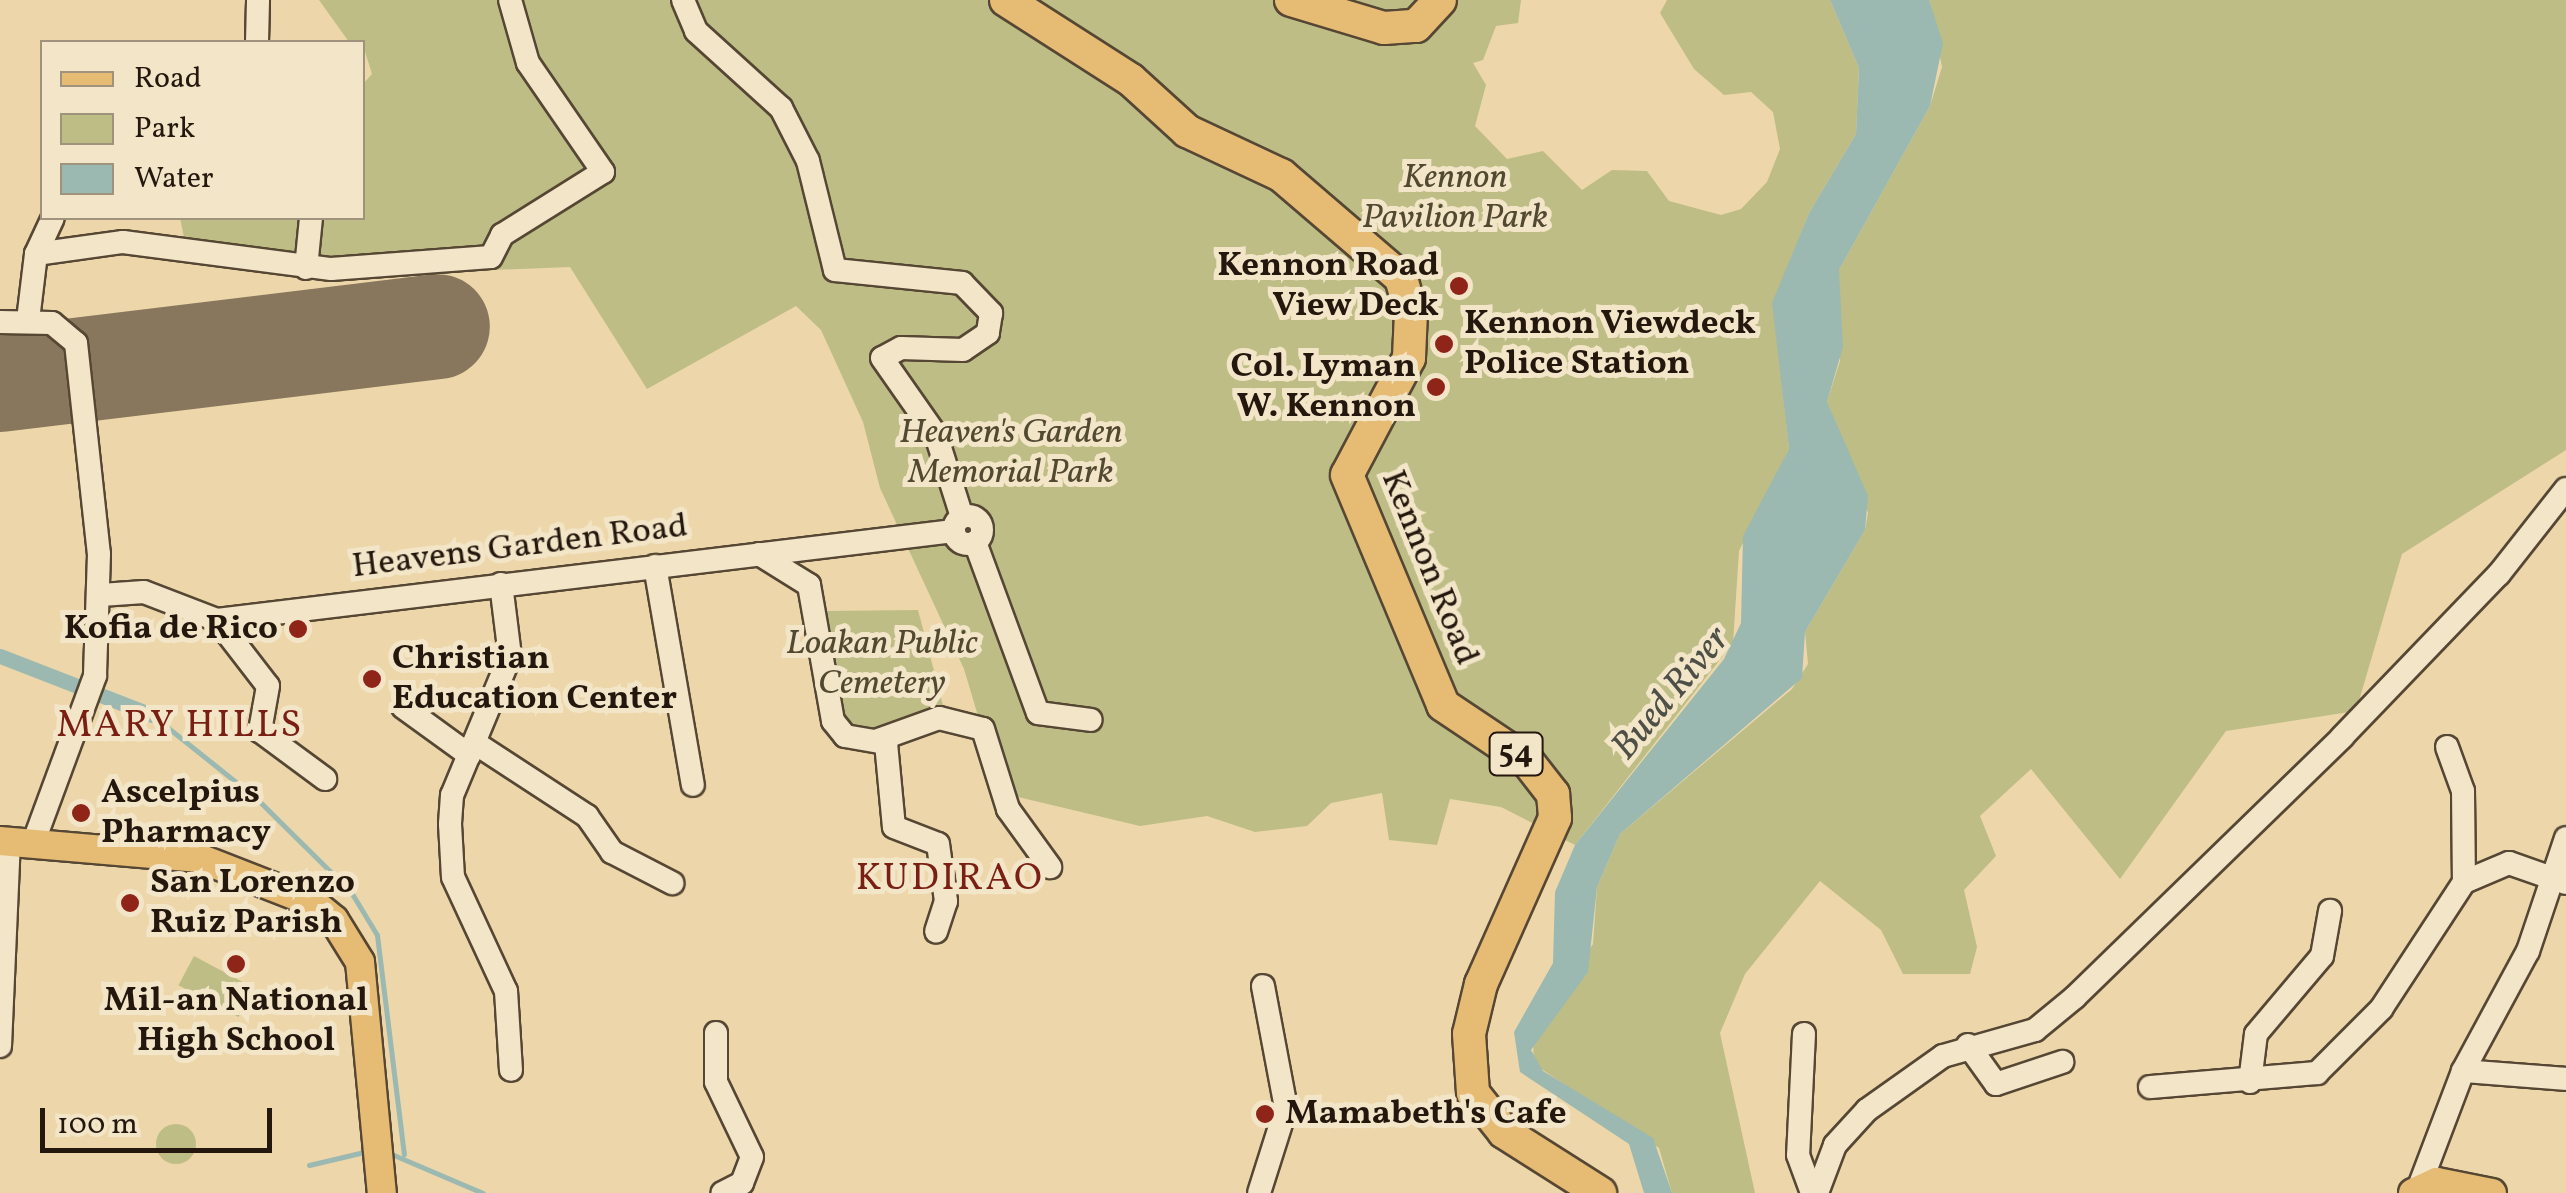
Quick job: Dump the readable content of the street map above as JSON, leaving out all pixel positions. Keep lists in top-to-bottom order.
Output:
{
  "streets": {
    "highway": ["Kennon Road", "54"],
    "street": ["Heavens Garden Road"]
  },
  "districts": ["MARY HILLS", "KUDIRAO"],
  "water": ["Bued River"],
  "parks": ["Kennon Pavilion Park", "Heaven's Garden Memorial Park", "Loakan Public Cemetery"],
  "places": [
    "Kennon Road View Deck",
    "Kennon Viewdeck Police Station",
    "Col. Lyman W. Kennon",
    "Kofia de Rico",
    "Christian Education Center",
    "Ascelpius Pharmacy",
    "San Lorenzo Ruiz Parish",
    "Mil-an National High School",
    "Mamabeth's Cafe"
  ],
  "legend": ["Road", "Park", "Water"],
  "scale_bar": "100 m"
}
